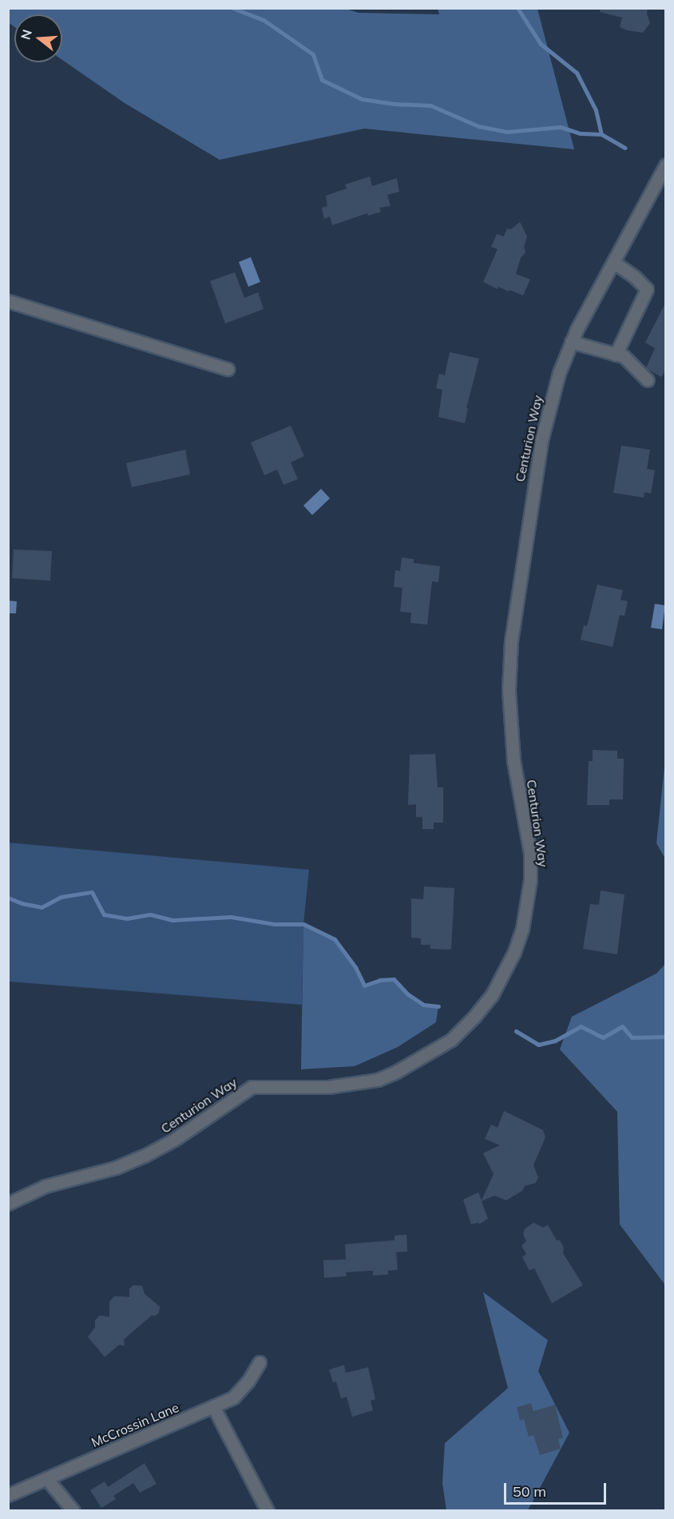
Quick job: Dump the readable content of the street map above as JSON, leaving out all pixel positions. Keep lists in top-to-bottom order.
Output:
{
  "streets": {
    "street": ["Centurion Way", "McCrossin Lane"]
  },
  "scale_bar": "50 m",
  "north": "left"
}
